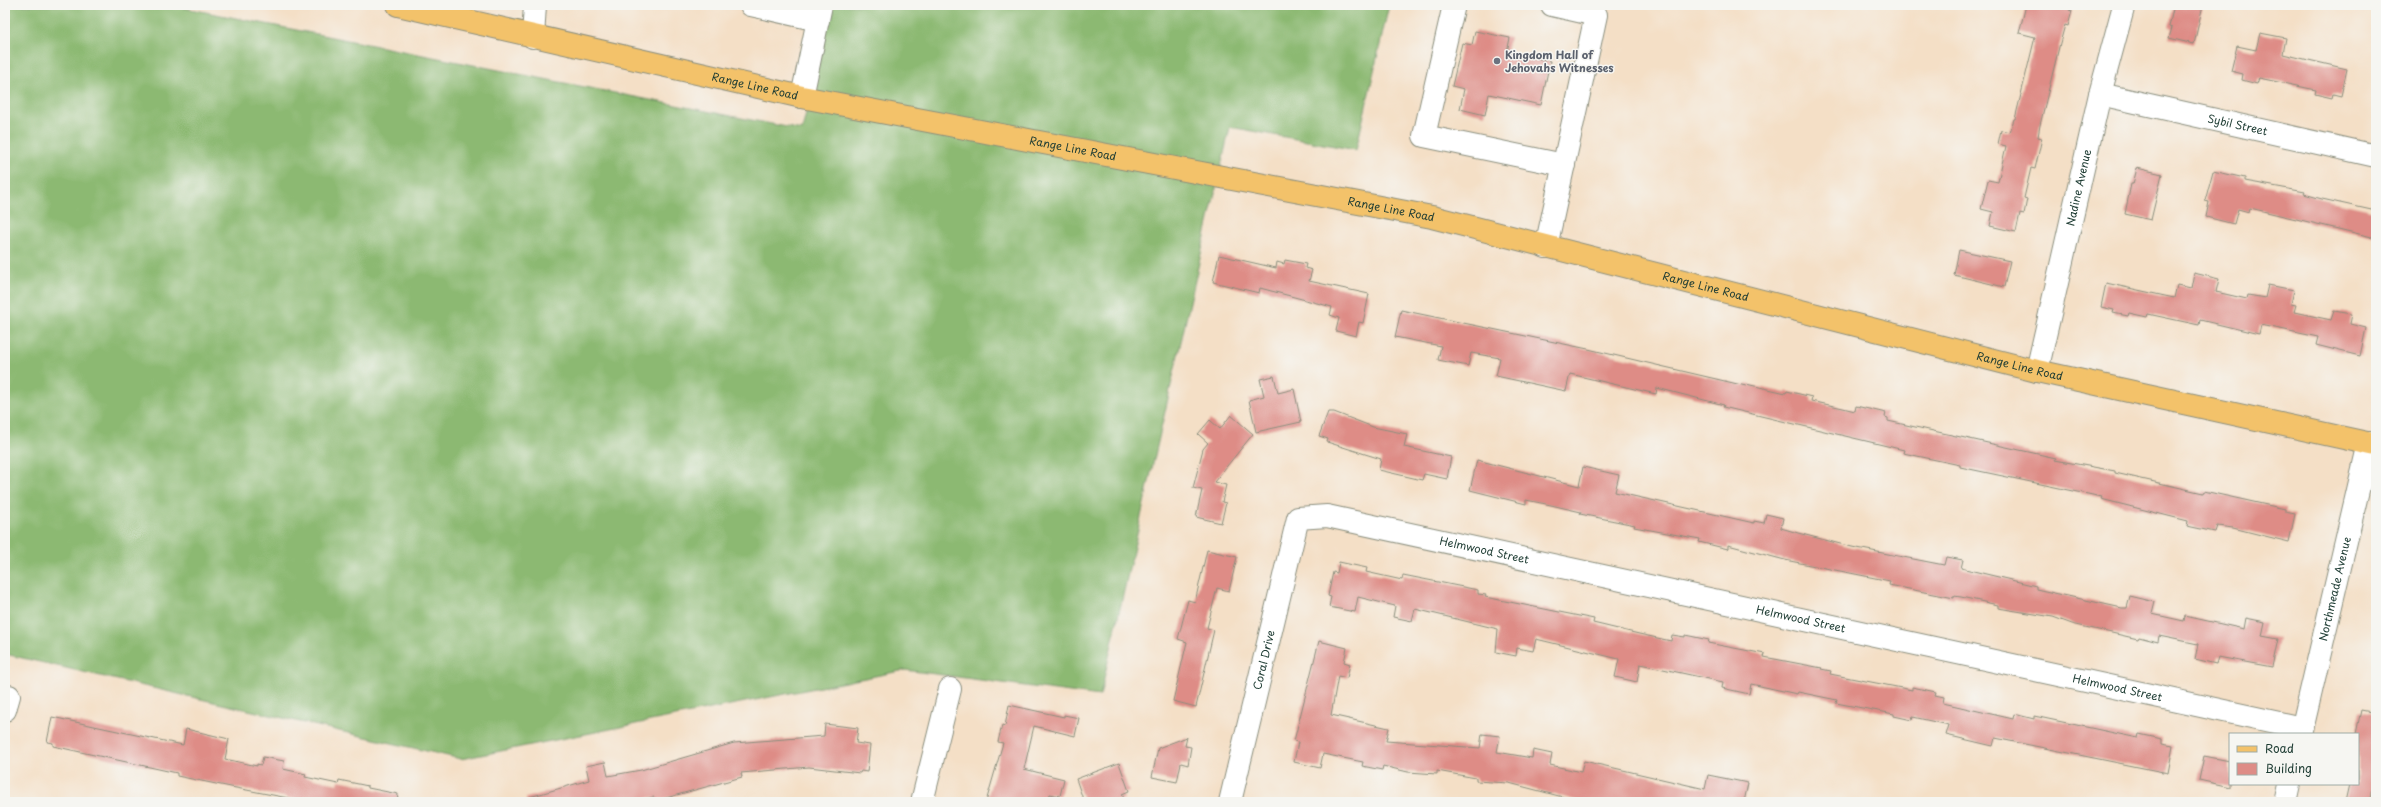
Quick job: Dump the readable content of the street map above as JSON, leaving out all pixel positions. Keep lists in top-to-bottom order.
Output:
{
  "streets": {
    "main road": ["Range Line Road"],
    "street": [
      "Sybil Street",
      "Nadine Avenue",
      "Helmwood Street",
      "Northmeade Avenue",
      "Coral Drive"
    ]
  },
  "crossings": [
    ["Range Line Road", "Nadine Avenue"],
    ["Range Line Road", "Northmeade Avenue"],
    ["Sybil Street", "Nadine Avenue"],
    ["Helmwood Street", "Northmeade Avenue"],
    ["Helmwood Street", "Coral Drive"]
  ],
  "places": ["Kingdom Hall of Jehovahs Witnesses"],
  "legend": ["Road", "Building"]
}
